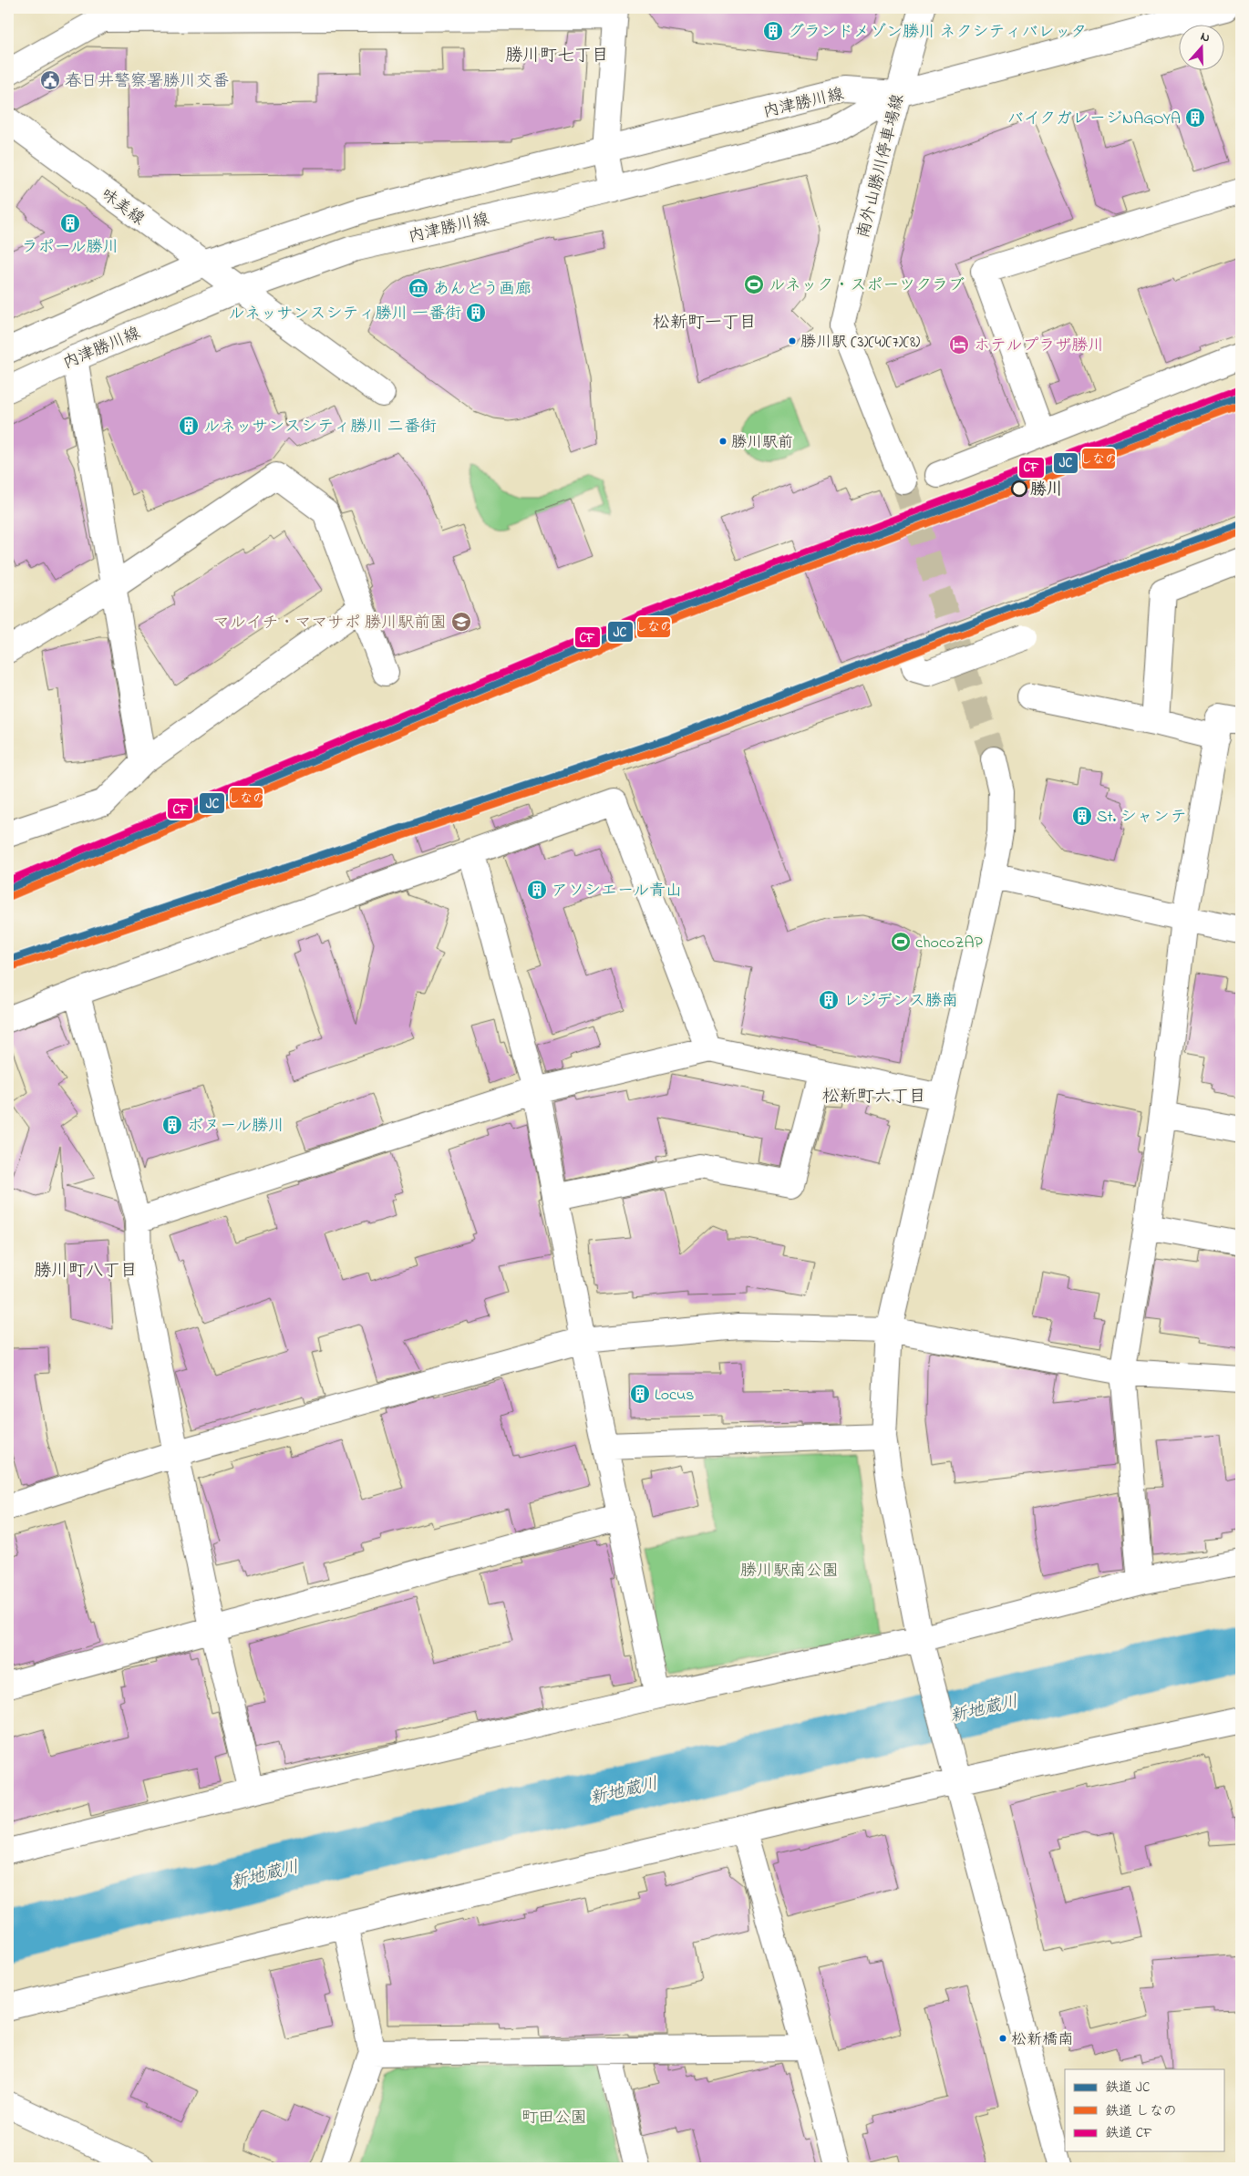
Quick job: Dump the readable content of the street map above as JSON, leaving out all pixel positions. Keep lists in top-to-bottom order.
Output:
{
  "streets": {
    "street": ["内津勝川線", "南外山勝川停車場線", "味美線"]
  },
  "crossings": [
    ["内津勝川線", "南外山勝川停車場線"],
    ["内津勝川線", "味美線"]
  ],
  "districts": [
    "勝川町七丁目",
    "松新町一丁目",
    "松新町六丁目",
    "勝川町八丁目"
  ],
  "water": ["新地蔵川"],
  "parks": ["勝川駅南公園", "町田公園"],
  "places": {
    "building": [
      "グランドメゾン勝川 ネクシティバレッタ",
      "バイクガレージNAGOYA",
      "ラポール勝川",
      "ルネッサンスシティ勝川 一番街",
      "ルネッサンスシティ勝川 二番街",
      "St. シャンテ",
      "アソシエール青山",
      "レジデンス勝南",
      "ボヌール勝川",
      "Locus"
    ],
    "public building": ["春日井警察署勝川交番"],
    "sports": ["ルネック・スポーツクラブ", "chocoZAP"],
    "museum": ["あんどう画廊"],
    "other": [
      "勝川駅 (3)(4)(7)(8)",
      "勝川駅前",
      "勝川",
      "松新橋南"
    ],
    "hotel": ["ホテルプラザ勝川"],
    "school or university": ["マルイチ・ママサポ 勝川駅前園"]
  },
  "lines": ["rail line CF", "rail line JC", "rail line しなの"],
  "legend": ["鉄道 JC", "鉄道 しなの", "鉄道 CF"],
  "north": "top"
}
